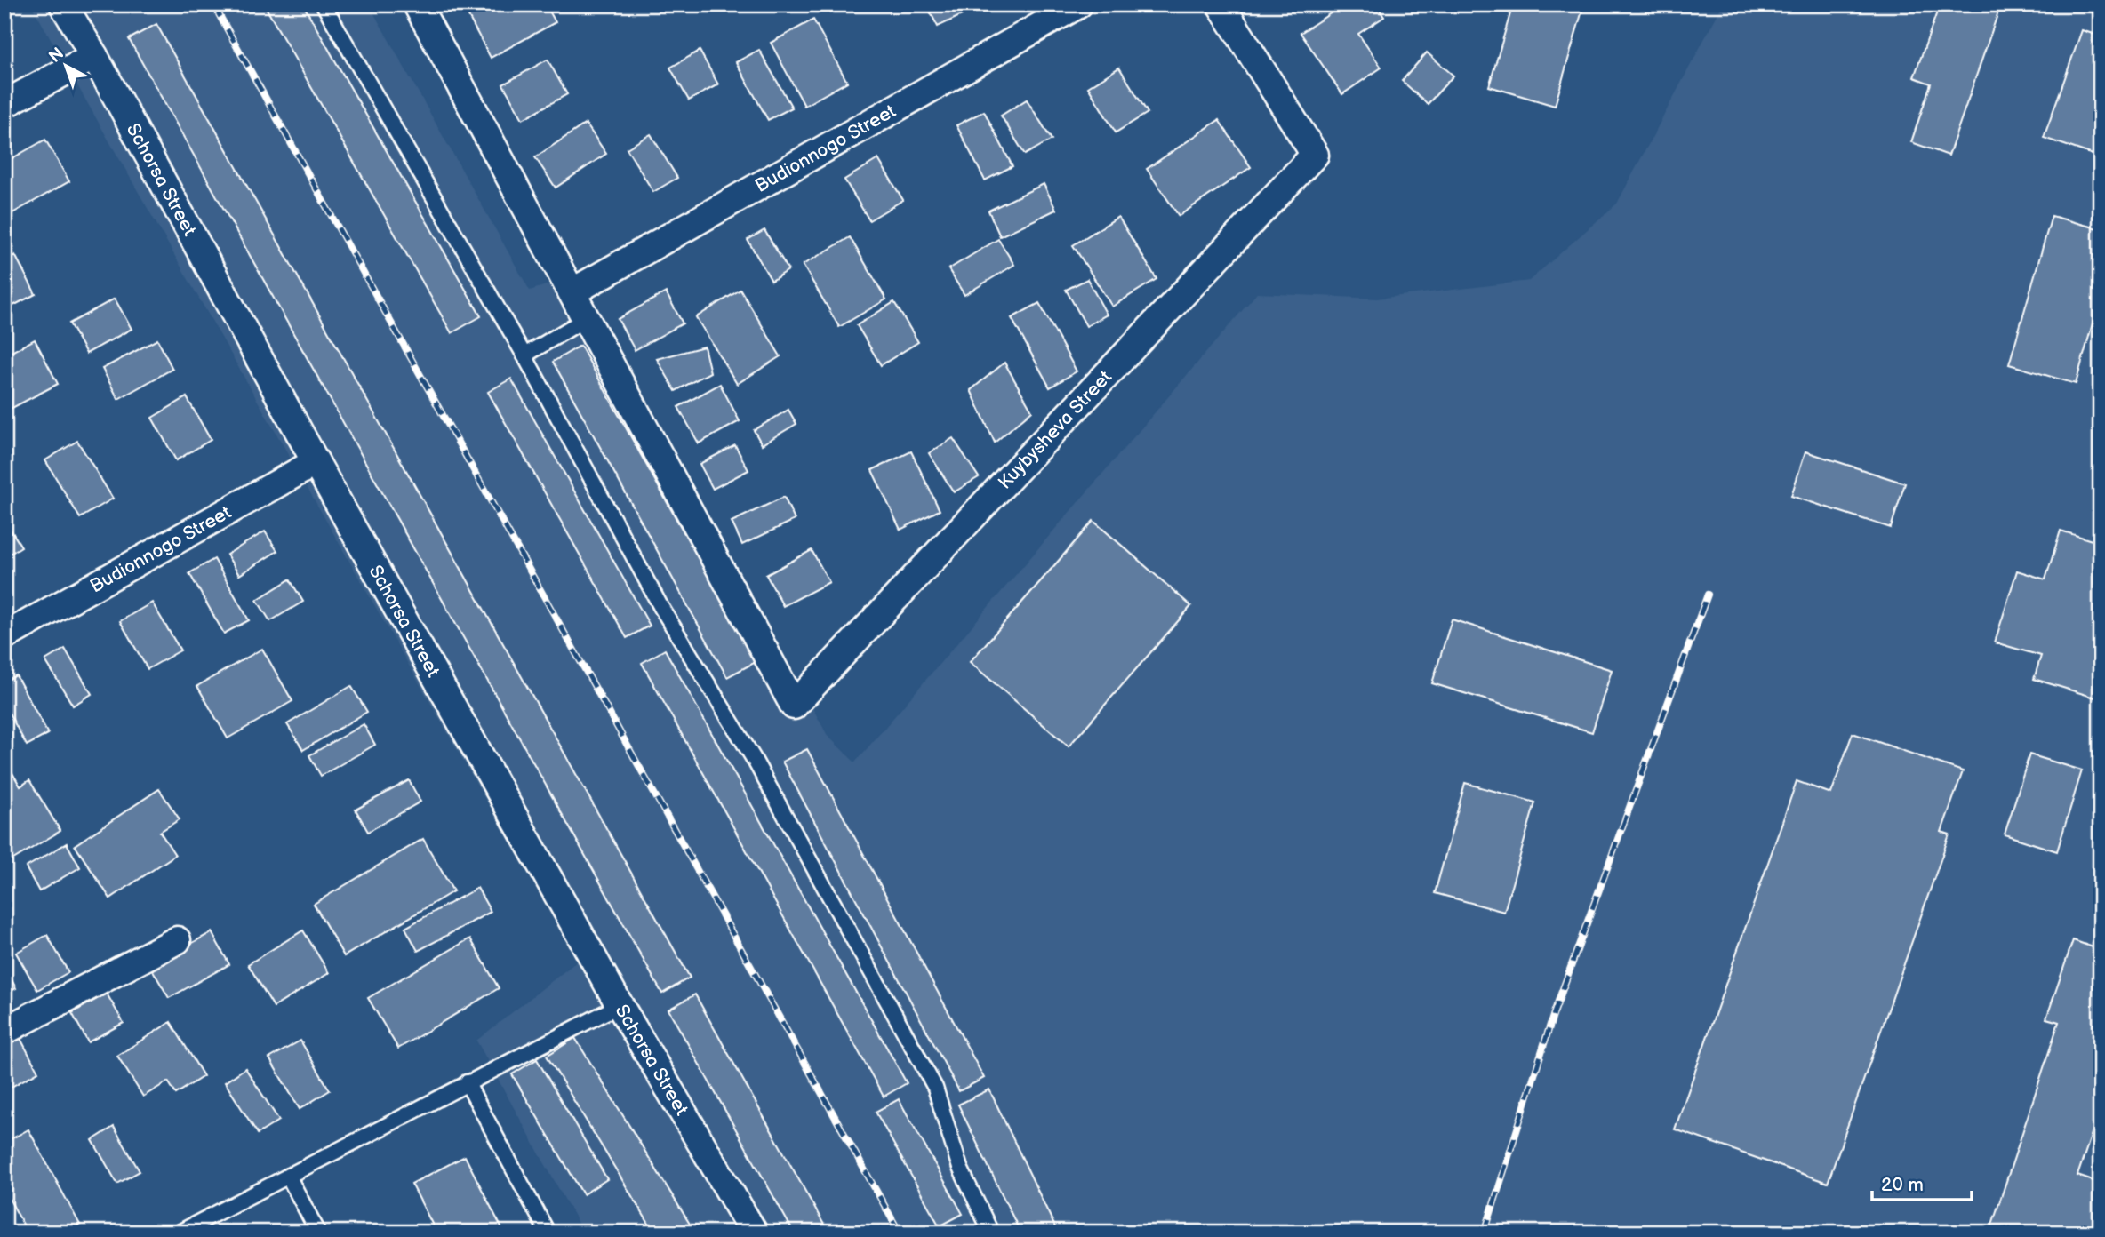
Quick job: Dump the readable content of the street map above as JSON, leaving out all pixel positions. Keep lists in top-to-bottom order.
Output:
{
  "streets": {
    "street": ["Budionnogo Street", "Schorsa Street", "Kuybysheva Street"]
  },
  "crossings": [
    ["Budionnogo Street", "Schorsa Street"]
  ],
  "scale_bar": "20 m",
  "north": "top left"
}
